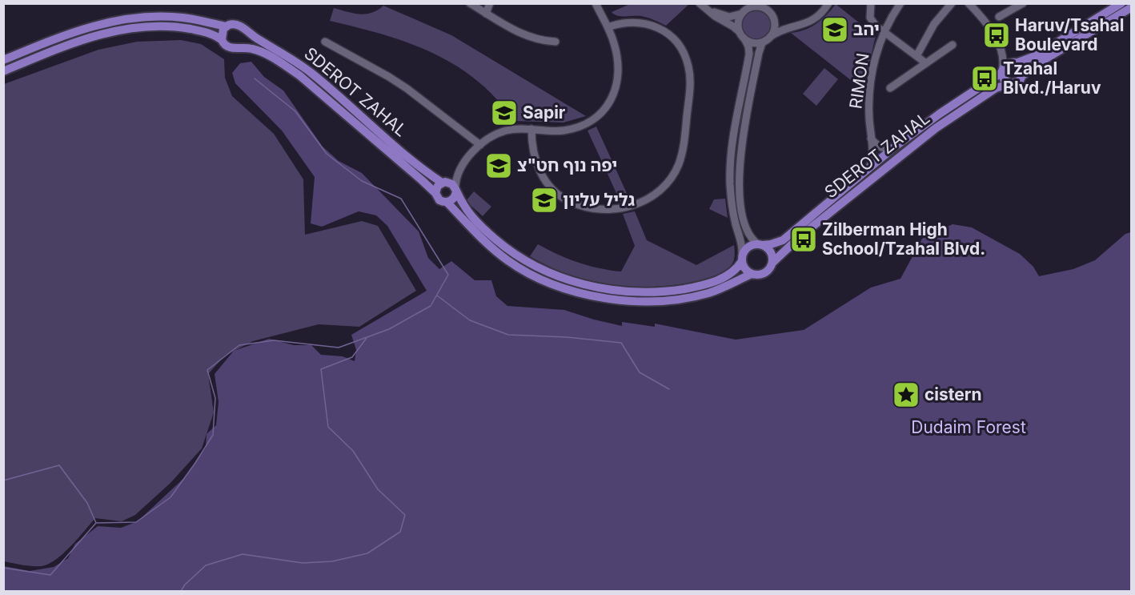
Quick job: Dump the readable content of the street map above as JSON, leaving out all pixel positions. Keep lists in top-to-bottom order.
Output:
{
  "streets": {
    "main road": ["SDEROT ZAHAL"],
    "street": ["RIMON"]
  },
  "crossings": [
    ["RIMON", "SDEROT ZAHAL"]
  ],
  "parks": ["Dudaim Forest"],
  "places": {
    "school or university": [
      "יהב",
      "Sapir",
      "יפה נוף חט\"צ",
      "גליל עליון"
    ],
    "bus stop": ["Haruv/Tsahal Boulevard", "Tzahal Blvd./Haruv", "Zilberman High School/Tzahal Blvd."],
    "place": ["cistern"]
  }
}
